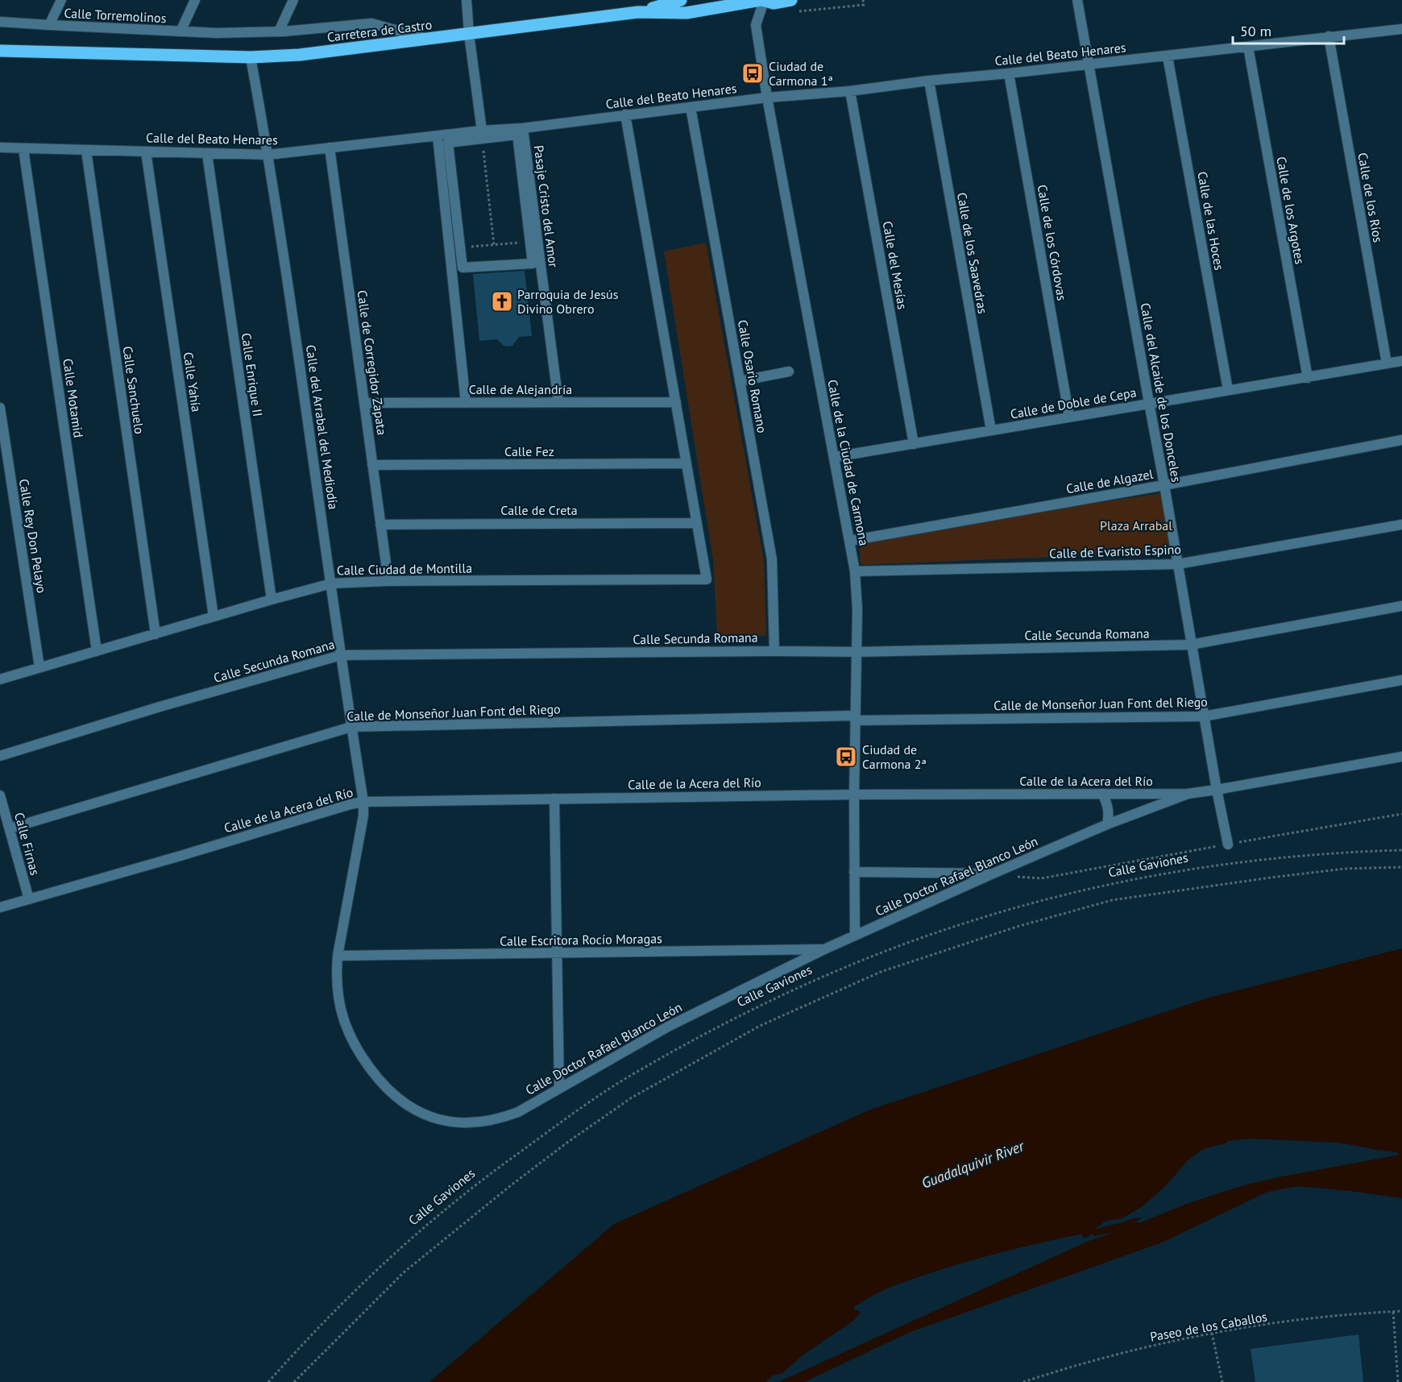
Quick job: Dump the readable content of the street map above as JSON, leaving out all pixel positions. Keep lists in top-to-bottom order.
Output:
{
  "streets": {
    "main road": ["Carretera de Castro"],
    "street": [
      "Calle Torremolinos",
      "Calle del Beato Henares",
      "Calle de los Ríos",
      "Pasaje Cristo del Amor",
      "Calle de los Argotes",
      "Calle de las Hoces",
      "Calle de los Córdovas",
      "Calle de los Saavedras",
      "Calle del Mesías",
      "Calle de Corregidor Zapata",
      "Calle Enrique II",
      "Calle Osario Romano",
      "Calle Yahía",
      "Calle de Alejandría",
      "Calle Sanchuelo",
      "Calle del Alcaide de los Donceles",
      "Calle Motamid",
      "Calle de Doble de Cepa",
      "Calle del Arrabal del Mediodía",
      "Calle Fez",
      "Calle de la Ciudad de Carmona",
      "Calle de Algazel",
      "Calle de Creta",
      "Calle Rey Don Pelayo",
      "Calle de Evaristo Espino",
      "Calle Ciudad de Montilla",
      "Calle Secunda Romana",
      "Calle de Monseñor Juan Font del Riego",
      "Calle de la Acera del Río",
      "Calle Firnas",
      "Calle Doctor Rafael Blanco León",
      "Calle Escritora Rocío Moragas"
    ],
    "path": ["Calle Gaviones", "Paseo de los Caballos"]
  },
  "crossings": [
    ["Calle Torremolinos", "Carretera de Castro"],
    ["Carretera de Castro", "Calle del Arrabal del Mediodía"],
    ["Carretera de Castro", "Calle de la Ciudad de Carmona"],
    ["Calle del Beato Henares", "Calle de los Ríos"],
    ["Calle del Beato Henares", "Pasaje Cristo del Amor"],
    ["Calle del Beato Henares", "Calle de los Argotes"],
    ["Calle del Beato Henares", "Calle de las Hoces"],
    ["Calle del Beato Henares", "Calle de los Córdovas"],
    ["Calle del Beato Henares", "Calle de los Saavedras"],
    ["Calle del Beato Henares", "Calle del Mesías"],
    ["Calle del Beato Henares", "Calle de Corregidor Zapata"],
    ["Calle del Beato Henares", "Calle Enrique II"],
    ["Calle del Beato Henares", "Calle Osario Romano"],
    ["Calle del Beato Henares", "Calle Yahía"],
    ["Calle del Beato Henares", "Calle Sanchuelo"],
    ["Calle del Beato Henares", "Calle del Alcaide de los Donceles"],
    ["Calle del Beato Henares", "Calle Motamid"],
    ["Calle del Beato Henares", "Calle del Arrabal del Mediodía"],
    ["Calle del Beato Henares", "Calle de la Ciudad de Carmona"],
    ["Calle de los Ríos", "Calle de Doble de Cepa"],
    ["Pasaje Cristo del Amor", "Calle de Alejandría"],
    ["Calle de los Argotes", "Calle de Doble de Cepa"],
    ["Calle de las Hoces", "Calle de Doble de Cepa"],
    ["Calle de los Córdovas", "Calle de Doble de Cepa"],
    ["Calle de los Saavedras", "Calle de Doble de Cepa"],
    ["Calle del Mesías", "Calle de Doble de Cepa"],
    ["Calle de Corregidor Zapata", "Calle de Alejandría"],
    ["Calle de Corregidor Zapata", "Calle Fez"],
    ["Calle de Corregidor Zapata", "Calle de Creta"],
    ["Calle de Corregidor Zapata", "Calle Ciudad de Montilla"],
    ["Calle Enrique II", "Calle Ciudad de Montilla"],
    ["Calle Osario Romano", "Calle Secunda Romana"],
    ["Calle Yahía", "Calle Ciudad de Montilla"],
    ["Calle Sanchuelo", "Calle Ciudad de Montilla"],
    ["Calle del Alcaide de los Donceles", "Calle de Doble de Cepa"],
    ["Calle del Alcaide de los Donceles", "Calle de Algazel"],
    ["Calle del Alcaide de los Donceles", "Calle de Evaristo Espino"],
    ["Calle del Alcaide de los Donceles", "Calle Secunda Romana"],
    ["Calle del Alcaide de los Donceles", "Calle de Monseñor Juan Font del Riego"],
    ["Calle del Alcaide de los Donceles", "Calle de la Acera del Río"],
    ["Calle Motamid", "Calle Ciudad de Montilla"],
    ["Calle de Doble de Cepa", "Calle de la Ciudad de Carmona"],
    ["Calle del Arrabal del Mediodía", "Calle Ciudad de Montilla"],
    ["Calle del Arrabal del Mediodía", "Calle Secunda Romana"],
    ["Calle del Arrabal del Mediodía", "Calle de Monseñor Juan Font del Riego"],
    ["Calle del Arrabal del Mediodía", "Calle de la Acera del Río"],
    ["Calle del Arrabal del Mediodía", "Calle Doctor Rafael Blanco León"],
    ["Calle de la Ciudad de Carmona", "Calle de Algazel"],
    ["Calle de la Ciudad de Carmona", "Calle de Evaristo Espino"],
    ["Calle de la Ciudad de Carmona", "Calle Secunda Romana"],
    ["Calle de la Ciudad de Carmona", "Calle de Monseñor Juan Font del Riego"],
    ["Calle de la Ciudad de Carmona", "Calle de la Acera del Río"],
    ["Calle de la Ciudad de Carmona", "Calle Doctor Rafael Blanco León"],
    ["Calle de Creta", "Calle Ciudad de Montilla"],
    ["Calle Rey Don Pelayo", "Calle Ciudad de Montilla"],
    ["Calle de Monseñor Juan Font del Riego", "Calle Firnas"],
    ["Calle de la Acera del Río", "Calle Firnas"],
    ["Calle de la Acera del Río", "Calle Doctor Rafael Blanco León"],
    ["Calle Doctor Rafael Blanco León", "Calle Escritora Rocío Moragas"]
  ],
  "water": ["Guadalquivir River"],
  "parks": ["Plaza Arrabal"],
  "places": {
    "bus stop": ["Ciudad de Carmona 1ª", "Ciudad de Carmona 2ª"],
    "church": ["Parroquia de Jesús Divino Obrero"]
  },
  "scale_bar": "50 m"
}
